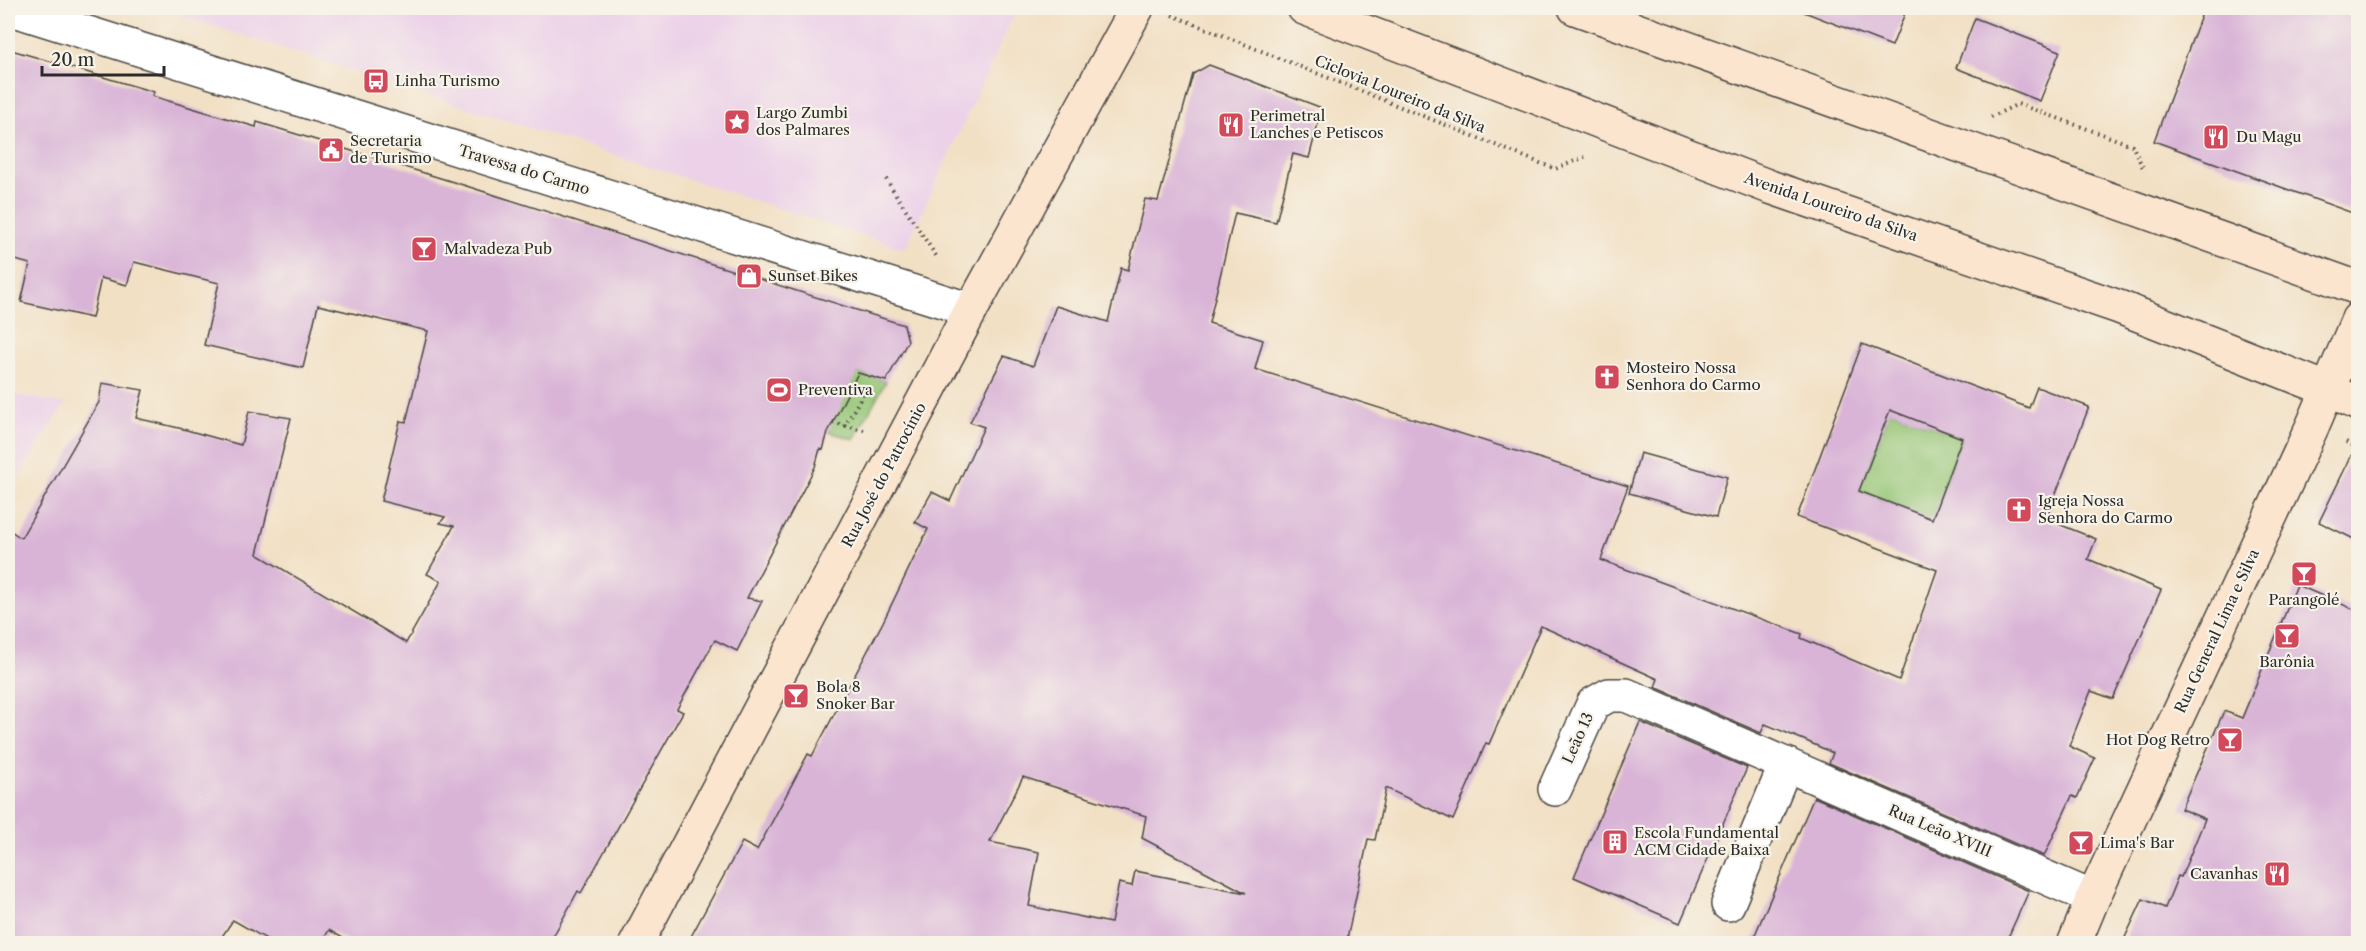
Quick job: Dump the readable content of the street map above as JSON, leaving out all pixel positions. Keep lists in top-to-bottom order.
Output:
{
  "streets": {
    "main road": ["Avenida Loureiro da Silva", "Rua José do Patrocínio", "Rua General Lima e Silva"],
    "street": ["Travessa do Carmo", "Leão 13", "Rua Leão XVIII"],
    "path": ["Ciclovia Loureiro da Silva"]
  },
  "crossings": [
    ["Ciclovia Loureiro da Silva", "Avenida Loureiro da Silva"],
    ["Ciclovia Loureiro da Silva", "Rua José do Patrocínio"],
    ["Travessa do Carmo", "Rua José do Patrocínio"],
    ["Avenida Loureiro da Silva", "Rua General Lima e Silva"],
    ["Rua General Lima e Silva", "Rua Leão XVIII"],
    ["Leão 13", "Rua Leão XVIII"]
  ],
  "places": {
    "bus stop": ["Linha Turismo"],
    "place": ["Largo Zumbi dos Palmares"],
    "restaurant": ["Perimetral Lanches e Petiscos", "Du Magu", "Cavanhas"],
    "public building": ["Secretaria de Turismo"],
    "bar": [
      "Malvadeza Pub",
      "Parangolé",
      "Barônia",
      "Bola 8 Snoker Bar",
      "Hot Dog Retro",
      "Lima's Bar"
    ],
    "shop": ["Sunset Bikes"],
    "church": ["Mosteiro Nossa Senhora do Carmo", "Igreja Nossa Senhora do Carmo"],
    "sports": ["Preventiva"],
    "building": ["Escola Fundamental ACM Cidade Baixa"]
  },
  "scale_bar": "20 m"
}
